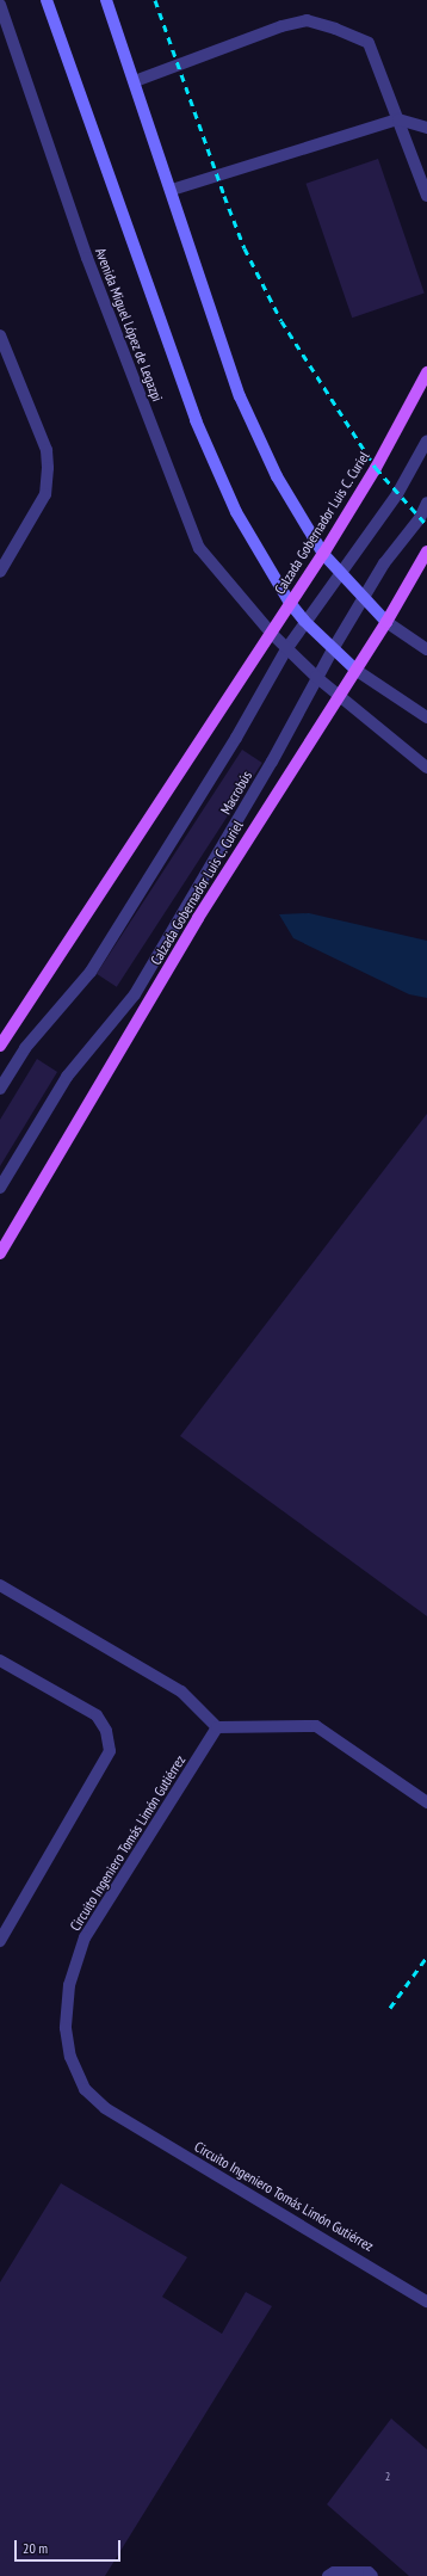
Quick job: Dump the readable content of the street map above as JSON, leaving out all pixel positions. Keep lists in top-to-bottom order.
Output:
{
  "streets": {
    "main road": ["Avenida Miguel López de Legazpi", "Calzada Gobernador Luis C. Curiel"],
    "street": ["Macrobús", "Circuito Ingeniero Tomás Limón Gutiérrez"]
  },
  "crossings": [
    ["Avenida Miguel López de Legazpi", "Calzada Gobernador Luis C. Curiel"],
    ["Avenida Miguel López de Legazpi", "Macrobús"]
  ],
  "house_numbers": ["2"],
  "scale_bar": "20 m"
}
